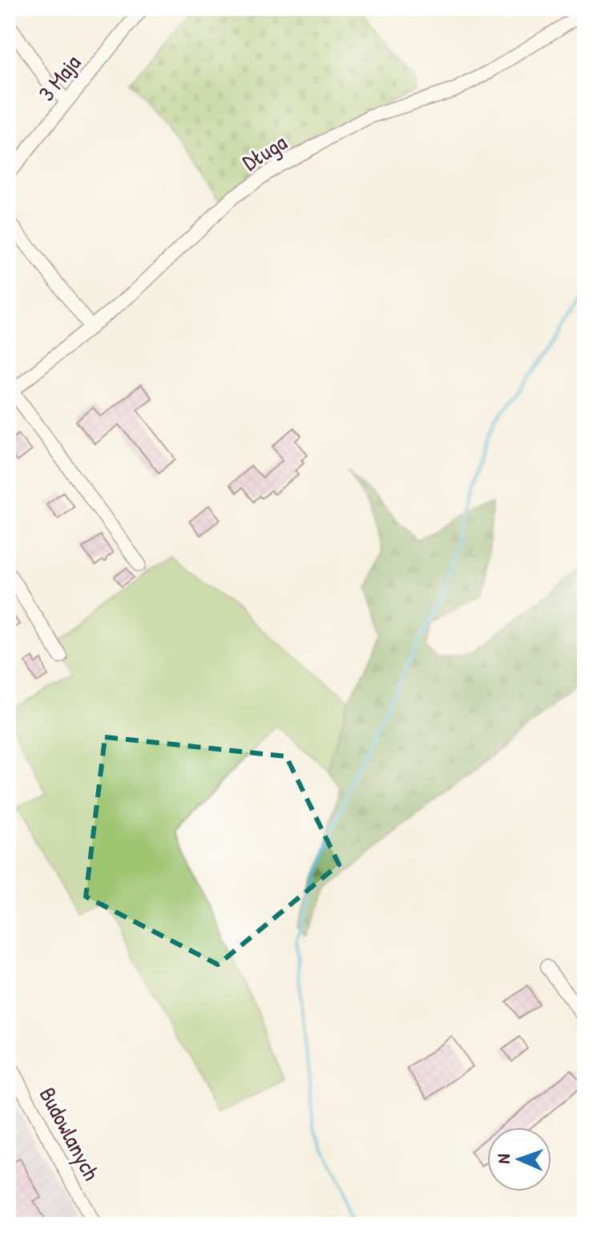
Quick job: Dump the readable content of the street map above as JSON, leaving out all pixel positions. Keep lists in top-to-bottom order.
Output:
{
  "streets": {
    "street": ["3 Maja", "Długa", "Budowlanych"]
  },
  "north": "left"
}
